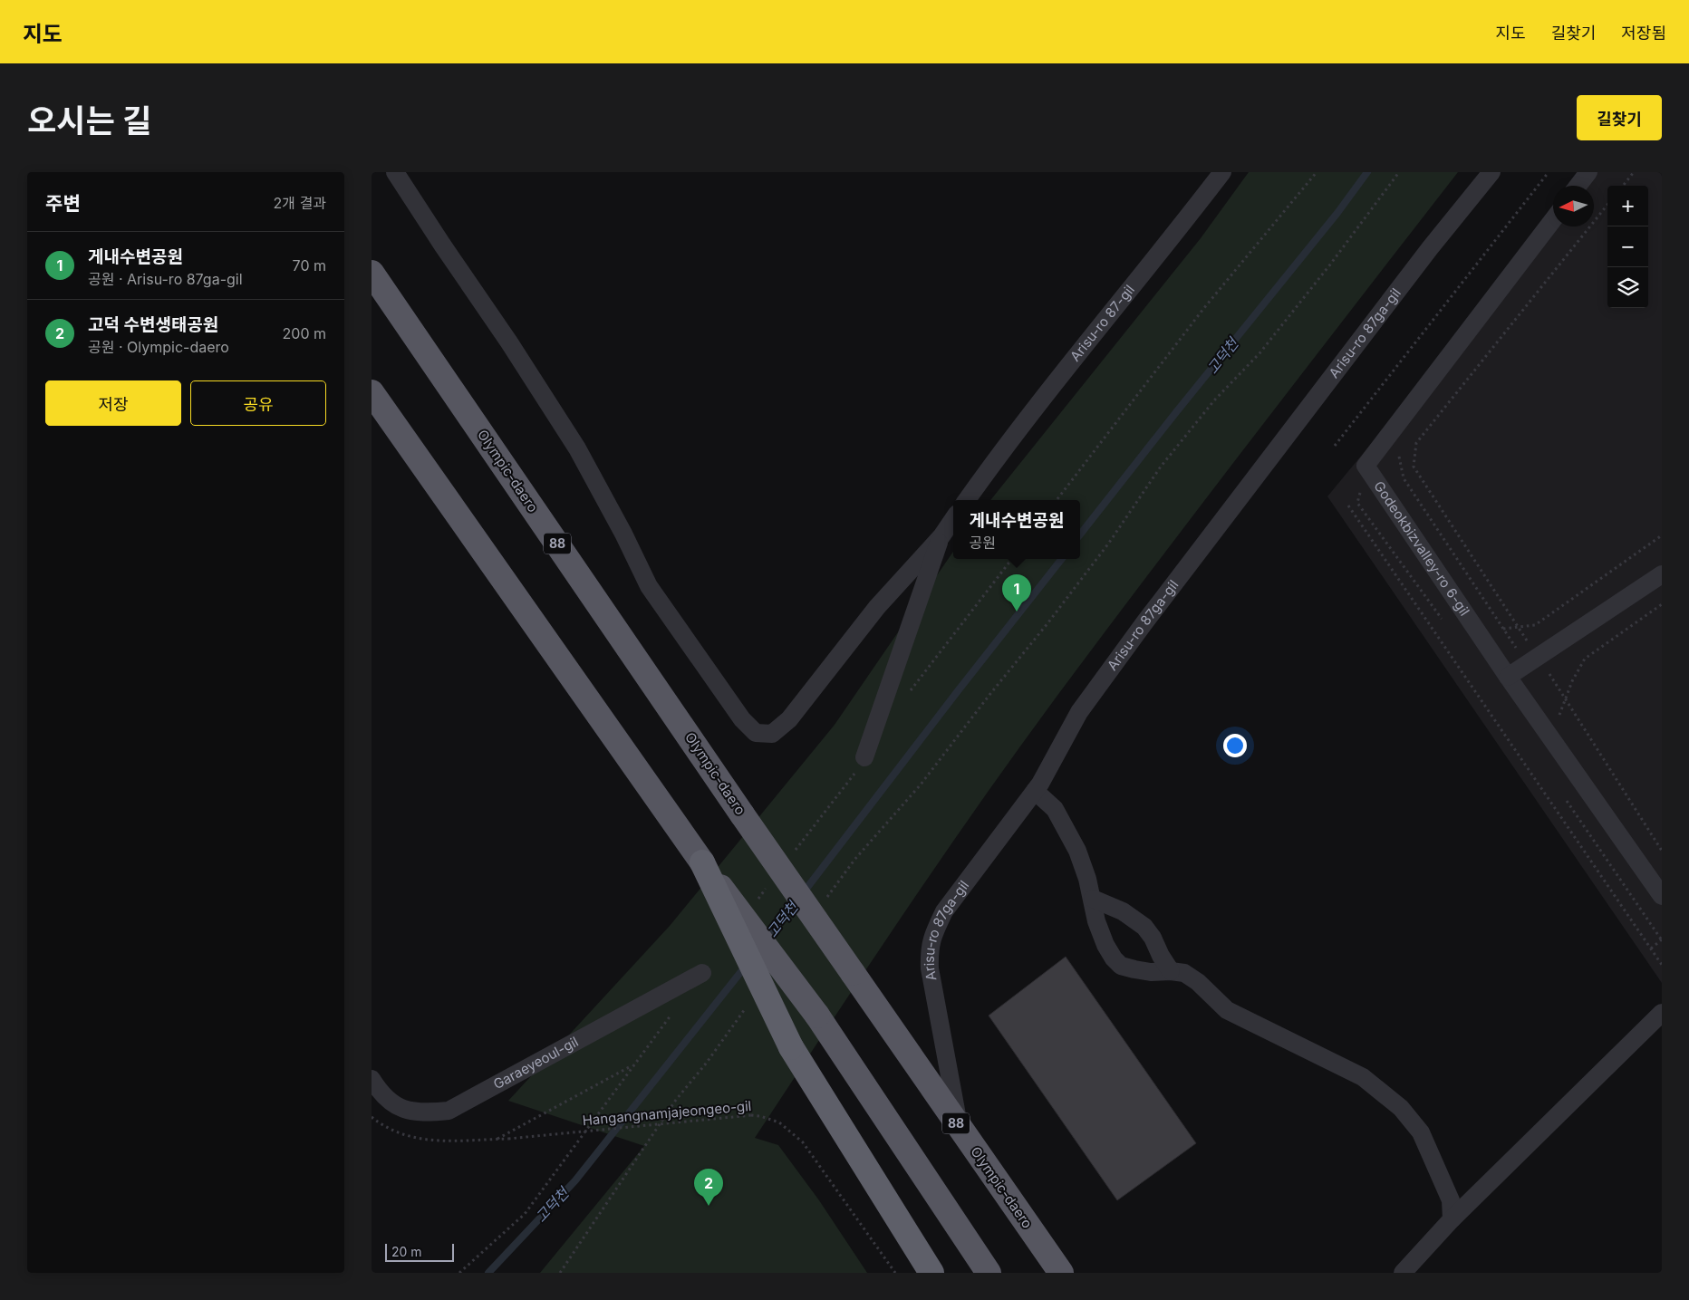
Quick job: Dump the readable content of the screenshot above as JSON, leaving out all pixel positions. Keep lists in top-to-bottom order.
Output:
{
  "streets": {
    "highway": ["Olympic-daero", "88"],
    "street": [
      "Arisu-ro 87-gil",
      "Arisu-ro 87ga-gil",
      "Godeokbizvalley-ro 6-gil",
      "Garaeyeoul-gil"
    ],
    "path": ["Hangangnamjajeongeo-gil"]
  },
  "crossings": [
    ["Arisu-ro 87ga-gil", "Olympic-daero"]
  ],
  "water": ["고덕천"],
  "scale_bar": "20 m",
  "north": "left",
  "page": {
    "header": "지도",
    "nav": ["지도", "길찾기", "저장됨"],
    "title": "오시는 길",
    "buttons": [
      "길찾기",
      ["저장", "공유"]
    ],
    "heading": ["주변", "2개 결과"],
    "map_buttons": ["+", "−"],
    "list": [
      {
        "mark": "1",
        "name": "게내수변공원",
        "note": "공원 · Arisu-ro 87ga-gil",
        "value": "70 m"
      },
      {
        "mark": "2",
        "name": "고덕 수변생태공원",
        "note": "공원 · Olympic-daero",
        "value": "200 m"
      }
    ],
    "popup": ["게내수변공원", "공원"],
    "pins": ["1", "2"],
    "scale": "20 m"
  }
}
